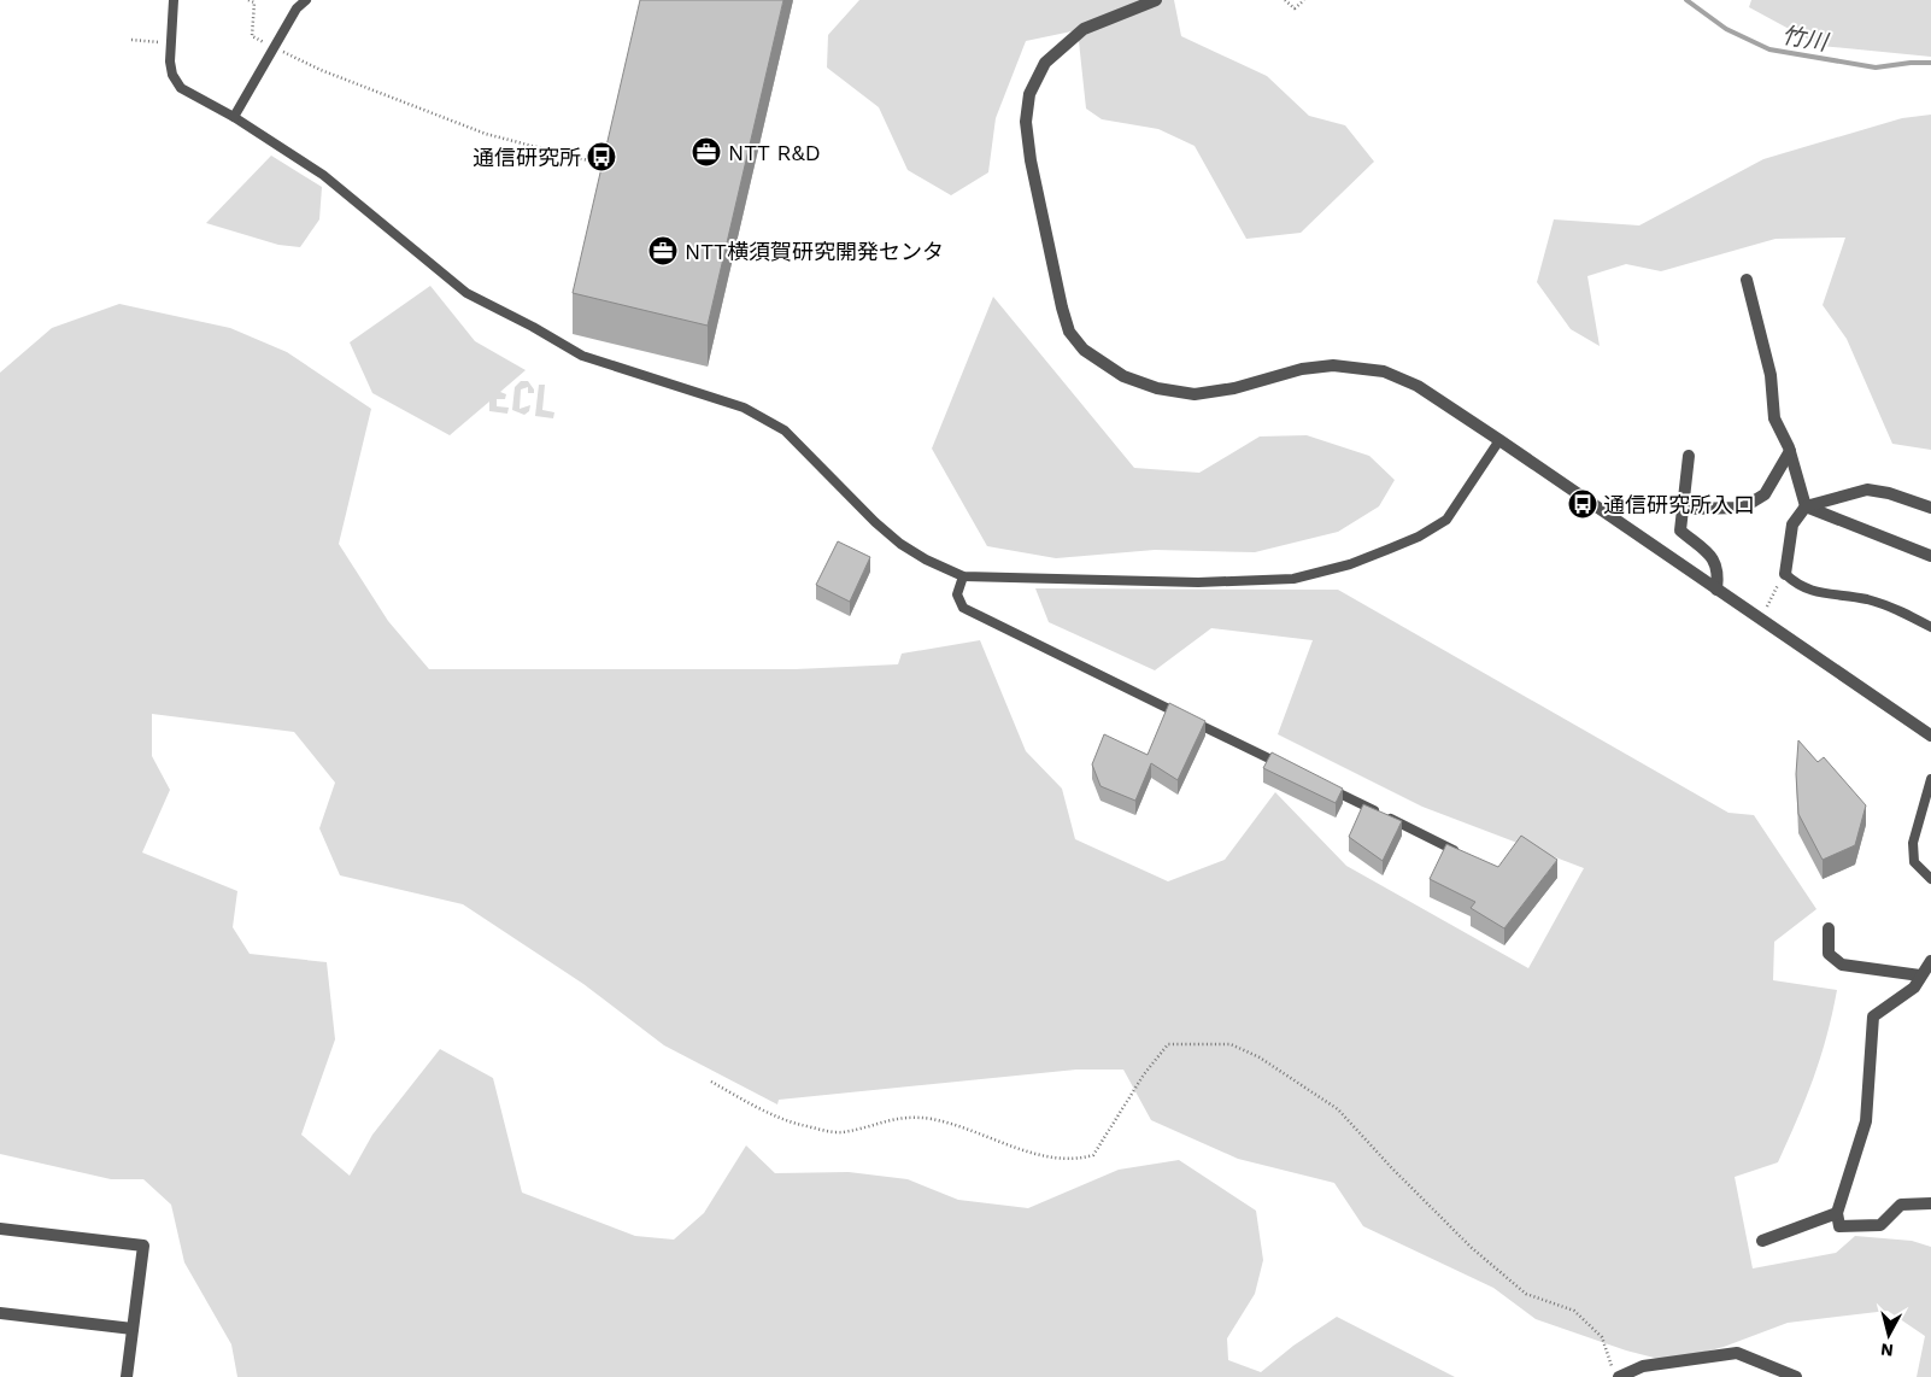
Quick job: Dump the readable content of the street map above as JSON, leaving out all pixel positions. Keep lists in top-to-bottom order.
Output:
{
  "water": ["竹川"],
  "places": {
    "office": ["NTT R&D", "NTT横須賀研究開発センタ"],
    "bus stop": ["通信研究所", "通信研究所入口"]
  },
  "north": "bottom"
}
